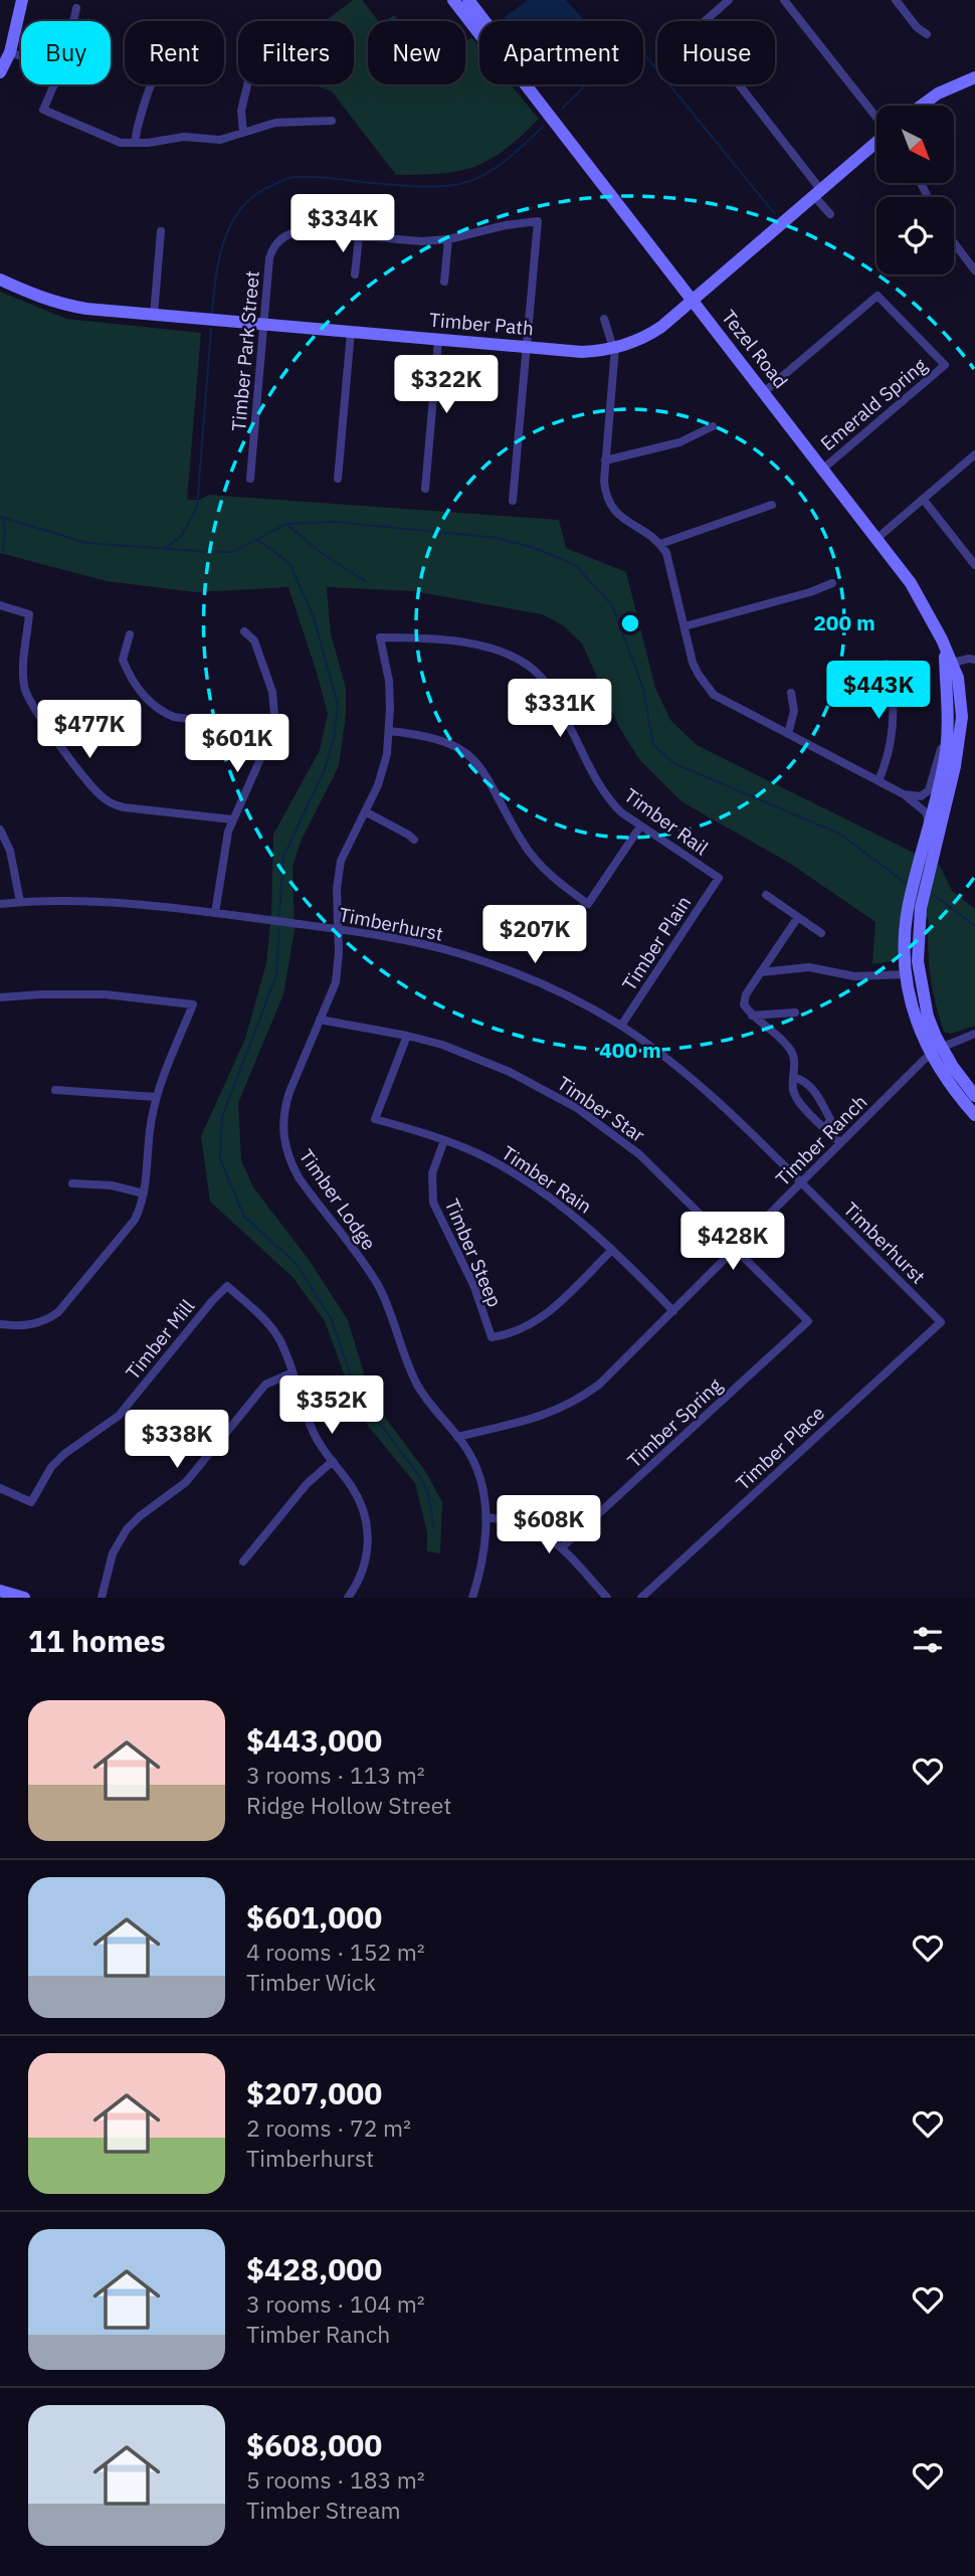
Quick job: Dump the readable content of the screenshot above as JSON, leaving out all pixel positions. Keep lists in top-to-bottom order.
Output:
{
  "streets": {
    "main road": ["Timber Path", "Tezel Road"],
    "street": [
      "Timber Park Street",
      "Emerald Spring",
      "Timber Rail",
      "Timberhurst",
      "Timber Plain",
      "Timber Star",
      "Timber Ranch",
      "Timber Rain",
      "Timber Lodge",
      "Timber Steep",
      "Timber Mill",
      "Timber Spring",
      "Timber Place"
    ]
  },
  "crossings": [
    ["Timber Path", "Tezel Road"],
    ["Timber Path", "Timber Park Street"],
    ["Tezel Road", "Emerald Spring"],
    ["Tezel Road", "Timber Ranch"],
    ["Timber Rail", "Timber Plain"],
    ["Timber Rail", "Timber Lodge"],
    ["Timberhurst", "Timber Plain"],
    ["Timberhurst", "Timber Ranch"],
    ["Timberhurst", "Timber Lodge"],
    ["Timberhurst", "Timber Place"],
    ["Timber Star", "Timber Ranch"],
    ["Timber Star", "Timber Rain"],
    ["Timber Star", "Timber Lodge"],
    ["Timber Star", "Timber Spring"],
    ["Timber Ranch", "Timber Rain"],
    ["Timber Ranch", "Timber Lodge"],
    ["Timber Rain", "Timber Steep"]
  ],
  "north": "bottom right",
  "page": {
    "chip": [
      "Buy",
      "Rent",
      "Filters",
      "New",
      "Apartment",
      "House"
    ],
    "price": [
      "$334K",
      "$322K",
      "$443K",
      "$331K",
      "$477K",
      "$601K",
      "$207K",
      "$428K",
      "$352K",
      "$338K",
      "$608K"
    ],
    "heading": "11 homes",
    "list": [
      {
        "name": "$443,000",
        "note": "3 rooms · 113 m² · Ridge Hollow Street"
      },
      {
        "name": "$601,000",
        "note": "4 rooms · 152 m² · Timber Wick"
      },
      {
        "name": "$207,000",
        "note": "2 rooms · 72 m² · Timberhurst"
      },
      {
        "name": "$428,000",
        "note": "3 rooms · 104 m² · Timber Ranch"
      },
      {
        "name": "$608,000",
        "note": "5 rooms · 183 m² · Timber Stream"
      }
    ]
  },
  "rings": ["200 m", "400 m"]
}
